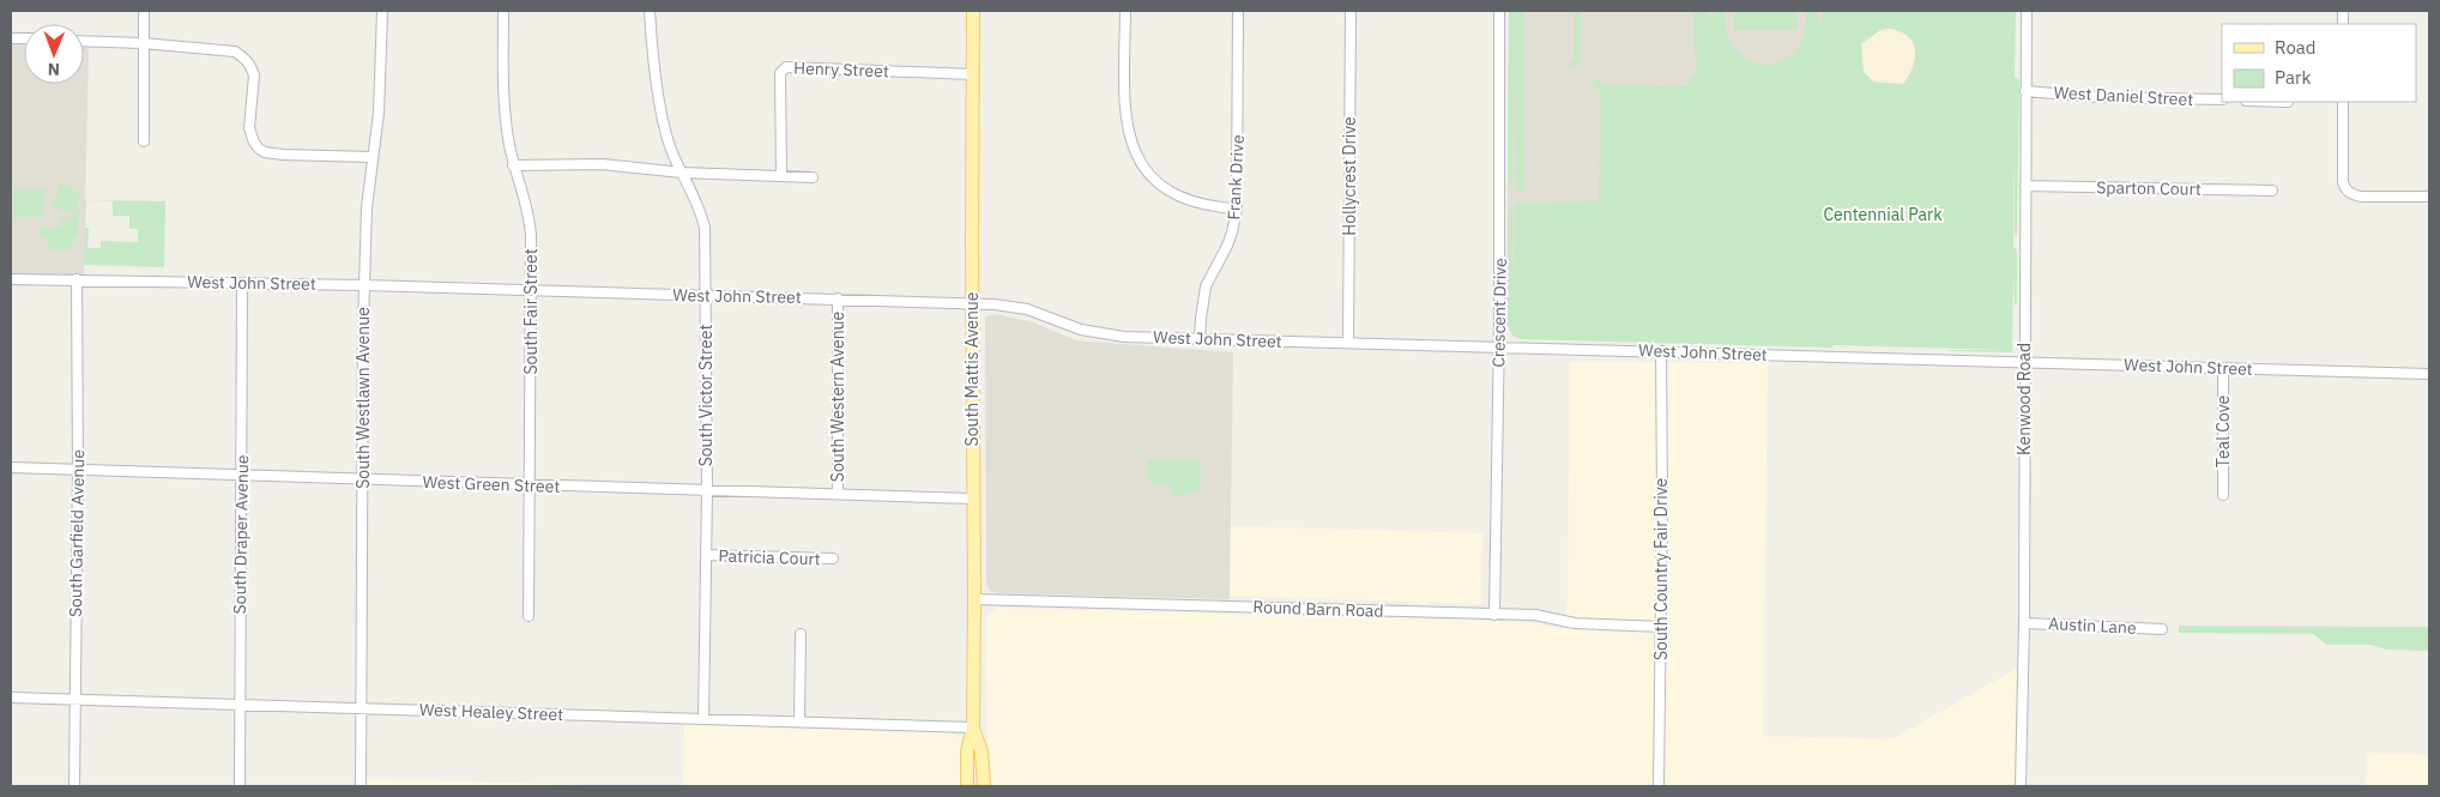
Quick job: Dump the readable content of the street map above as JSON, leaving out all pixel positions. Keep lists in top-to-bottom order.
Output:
{
  "streets": {
    "main road": ["South Mattis Avenue"],
    "street": [
      "Henry Street",
      "West Daniel Street",
      "Hollycrest Drive",
      "Frank Drive",
      "Sparton Court",
      "West John Street",
      "South Fair Street",
      "Crescent Drive",
      "South Victor Street",
      "South Western Avenue",
      "South Westlawn Avenue",
      "Kenwood Road",
      "Teal Cove",
      "West Green Street",
      "South Garfield Avenue",
      "South Draper Avenue",
      "Patricia Court",
      "South Country Fair Drive",
      "Round Barn Road",
      "Austin Lane",
      "West Healey Street"
    ]
  },
  "crossings": [
    ["Henry Street", "South Mattis Avenue"],
    ["West Daniel Street", "Kenwood Road"],
    ["Hollycrest Drive", "West John Street"],
    ["Frank Drive", "West John Street"],
    ["Sparton Court", "Kenwood Road"],
    ["West John Street", "South Fair Street"],
    ["West John Street", "Crescent Drive"],
    ["West John Street", "South Mattis Avenue"],
    ["West John Street", "South Victor Street"],
    ["West John Street", "South Western Avenue"],
    ["West John Street", "South Westlawn Avenue"],
    ["West John Street", "Kenwood Road"],
    ["West John Street", "Teal Cove"],
    ["West John Street", "South Garfield Avenue"],
    ["West John Street", "South Draper Avenue"],
    ["West John Street", "South Country Fair Drive"],
    ["South Fair Street", "West Green Street"],
    ["Crescent Drive", "Round Barn Road"],
    ["South Mattis Avenue", "West Green Street"],
    ["South Mattis Avenue", "Round Barn Road"],
    ["South Mattis Avenue", "West Healey Street"],
    ["South Victor Street", "West Green Street"],
    ["South Victor Street", "Patricia Court"],
    ["South Victor Street", "West Healey Street"],
    ["South Western Avenue", "West Green Street"],
    ["South Westlawn Avenue", "West Green Street"],
    ["South Westlawn Avenue", "West Healey Street"],
    ["Kenwood Road", "Austin Lane"],
    ["West Green Street", "South Garfield Avenue"],
    ["West Green Street", "South Draper Avenue"],
    ["South Garfield Avenue", "West Healey Street"],
    ["South Draper Avenue", "West Healey Street"],
    ["South Country Fair Drive", "Round Barn Road"]
  ],
  "parks": ["Centennial Park"],
  "legend": ["Road", "Park"],
  "north": "bottom"
}
